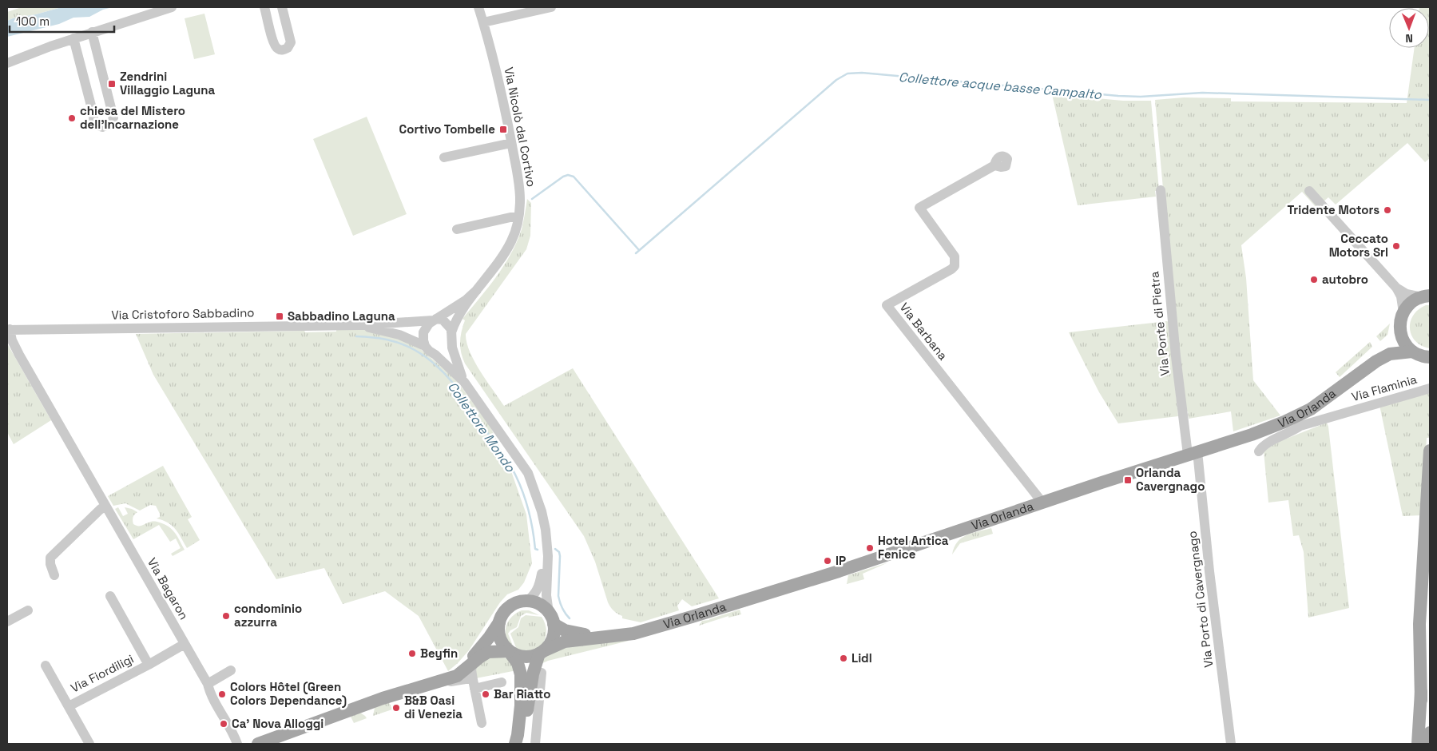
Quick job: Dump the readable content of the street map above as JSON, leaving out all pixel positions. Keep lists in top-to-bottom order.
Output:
{
  "streets": {
    "main road": ["Via Orlanda"],
    "street": [
      "Via Nicolò dal Cortivo",
      "Via Cristoforo Sabbadino",
      "Via Ponte di Pietra",
      "Via Barbana",
      "Via Flaminia",
      "Via Bagaron",
      "Via Porto di Cavergnago",
      "Via Fiordiligi"
    ]
  },
  "crossings": [
    ["Via Nicolò dal Cortivo", "Via Cristoforo Sabbadino"],
    ["Via Cristoforo Sabbadino", "Via Orlanda"],
    ["Via Cristoforo Sabbadino", "Via Bagaron"],
    ["Via Ponte di Pietra", "Via Orlanda"],
    ["Via Ponte di Pietra", "Via Porto di Cavergnago"],
    ["Via Barbana", "Via Orlanda"],
    ["Via Flaminia", "Via Orlanda"],
    ["Via Orlanda", "Via Porto di Cavergnago"],
    ["Via Bagaron", "Via Fiordiligi"]
  ],
  "water": ["Collettore acque basse Campalto", "Collettore Mondo"],
  "places": {
    "transit": [
      "Zendrini Villaggio Laguna",
      "Cortivo Tombelle",
      "Sabbadino Laguna",
      "Orlanda Cavergnago"
    ],
    "other": [
      "chiesa del Mistero dell'Incarnazione",
      "Tridente Motors",
      "Ceccato Motors Srl",
      "autobro",
      "Hotel Antica Fenice",
      "IP",
      "condominio azzurra",
      "Beyfin",
      "Lidl",
      "Colors Hôtel (Green Colors Dependance)",
      "Bar Riatto",
      "B&B Oasi di Venezia",
      "Ca' Nova Alloggi"
    ]
  },
  "scale_bar": "100 m",
  "north": "bottom"
}
